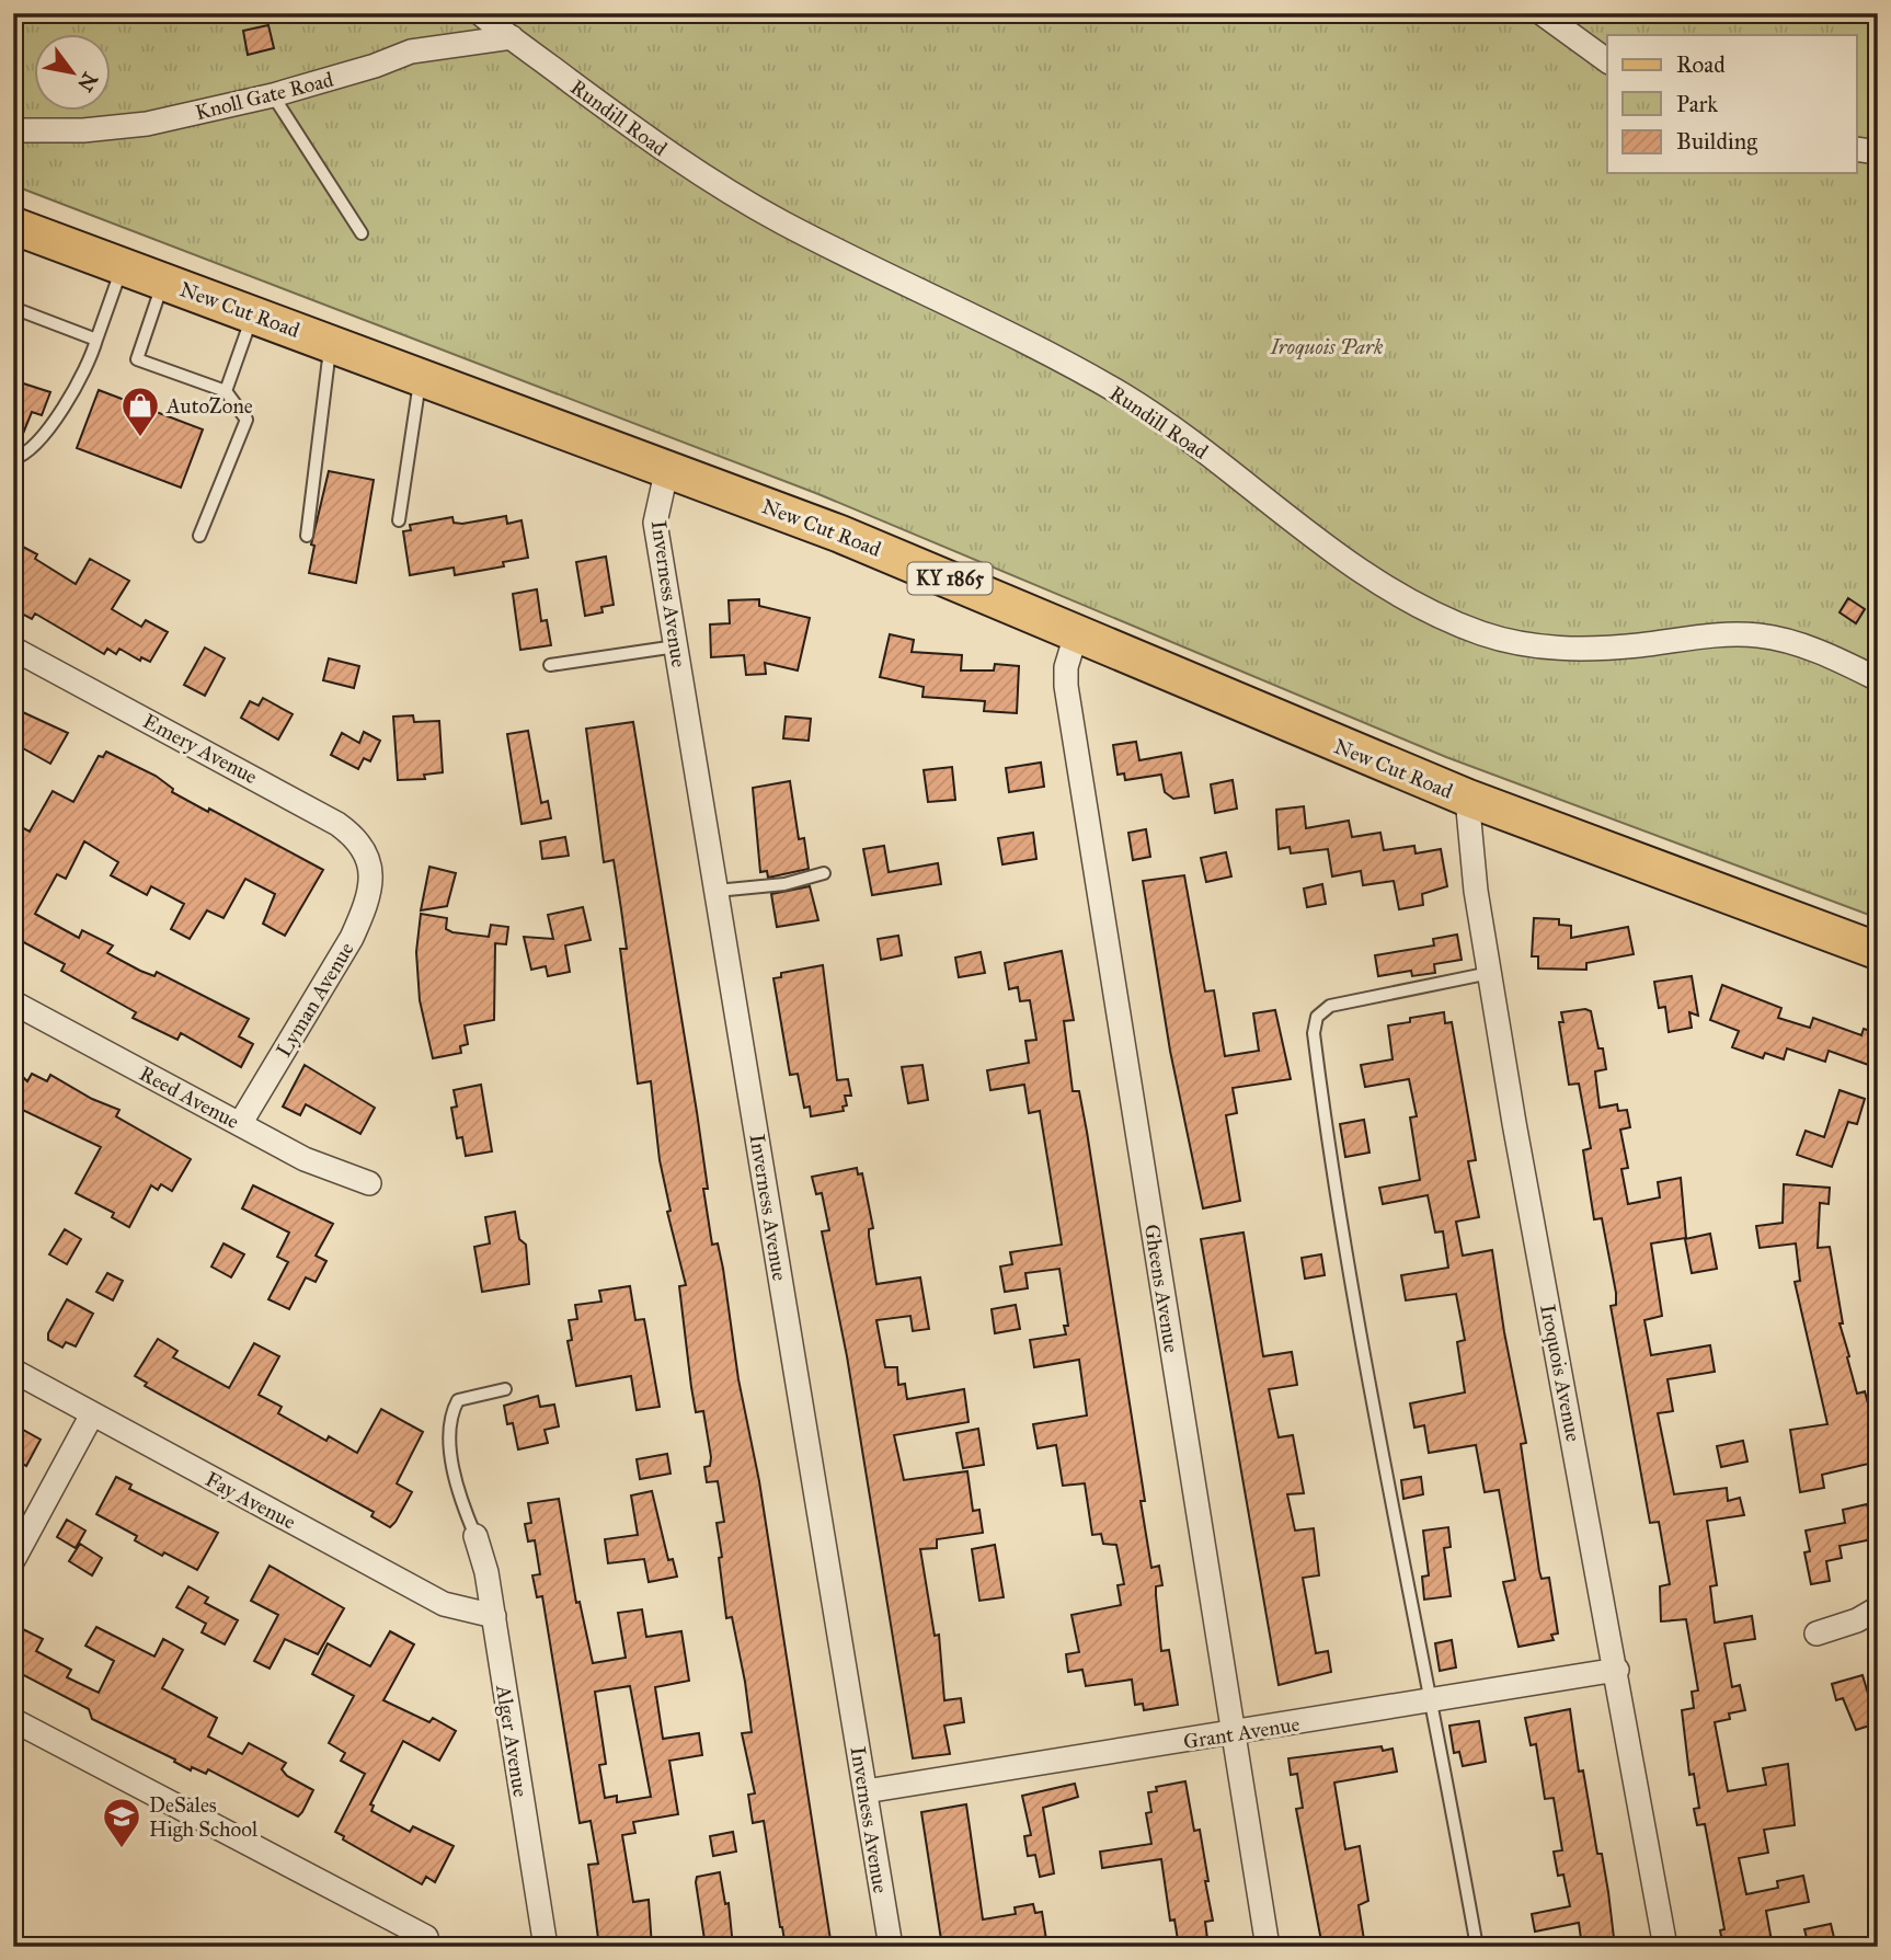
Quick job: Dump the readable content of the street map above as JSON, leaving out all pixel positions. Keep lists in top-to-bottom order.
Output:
{
  "streets": {
    "main road": ["New Cut Road", "KY 1865"],
    "street": [
      "Knoll Gate Road",
      "Rundill Road",
      "Inverness Avenue",
      "Emery Avenue",
      "Lyman Avenue",
      "Reed Avenue",
      "Gheens Avenue",
      "Iroquois Avenue",
      "Fay Avenue",
      "Grant Avenue",
      "Alger Avenue"
    ]
  },
  "crossings": [
    ["Knoll Gate Road", "Rundill Road"],
    ["New Cut Road", "Inverness Avenue"],
    ["New Cut Road", "Gheens Avenue"],
    ["New Cut Road", "Iroquois Avenue"],
    ["Inverness Avenue", "Grant Avenue"],
    ["Emery Avenue", "Lyman Avenue"],
    ["Lyman Avenue", "Reed Avenue"],
    ["Gheens Avenue", "Grant Avenue"],
    ["Iroquois Avenue", "Grant Avenue"],
    ["Fay Avenue", "Alger Avenue"]
  ],
  "parks": ["Iroquois Park"],
  "places": {
    "shop": ["AutoZone"],
    "school or university": ["DeSales High School"]
  },
  "legend": ["Road", "Park", "Building"],
  "north": "bottom right"
}
